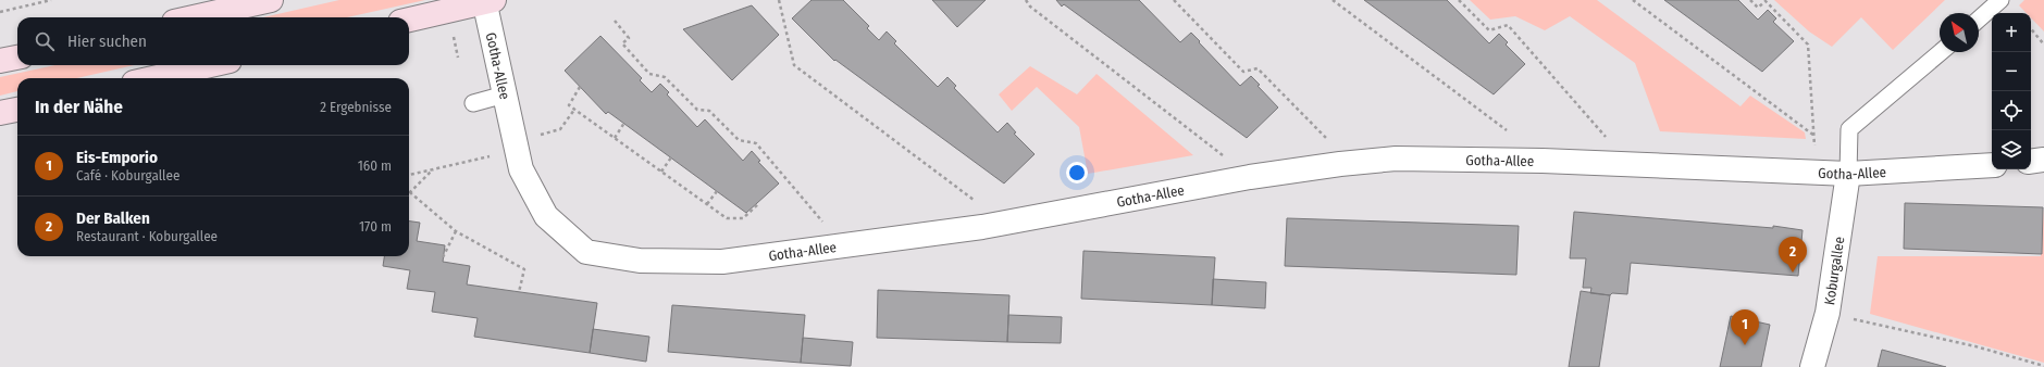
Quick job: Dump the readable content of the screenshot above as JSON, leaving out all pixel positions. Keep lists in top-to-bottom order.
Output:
{
  "streets": {
    "street": ["Gotha-Allee", "Koburgallee"]
  },
  "crossings": [
    ["Gotha-Allee", "Koburgallee"]
  ],
  "north": "top left",
  "page": {
    "map_buttons": ["+", "−"],
    "search": "Hier suchen",
    "heading": ["In der Nähe", "2 Ergebnisse"],
    "list": [
      {
        "mark": "1",
        "name": "Eis-Emporio",
        "note": "Café · Koburgallee",
        "value": "160 m"
      },
      {
        "mark": "2",
        "name": "Der Balken",
        "note": "Restaurant · Koburgallee",
        "value": "170 m"
      }
    ],
    "pins": ["2", "1"]
  }
}
